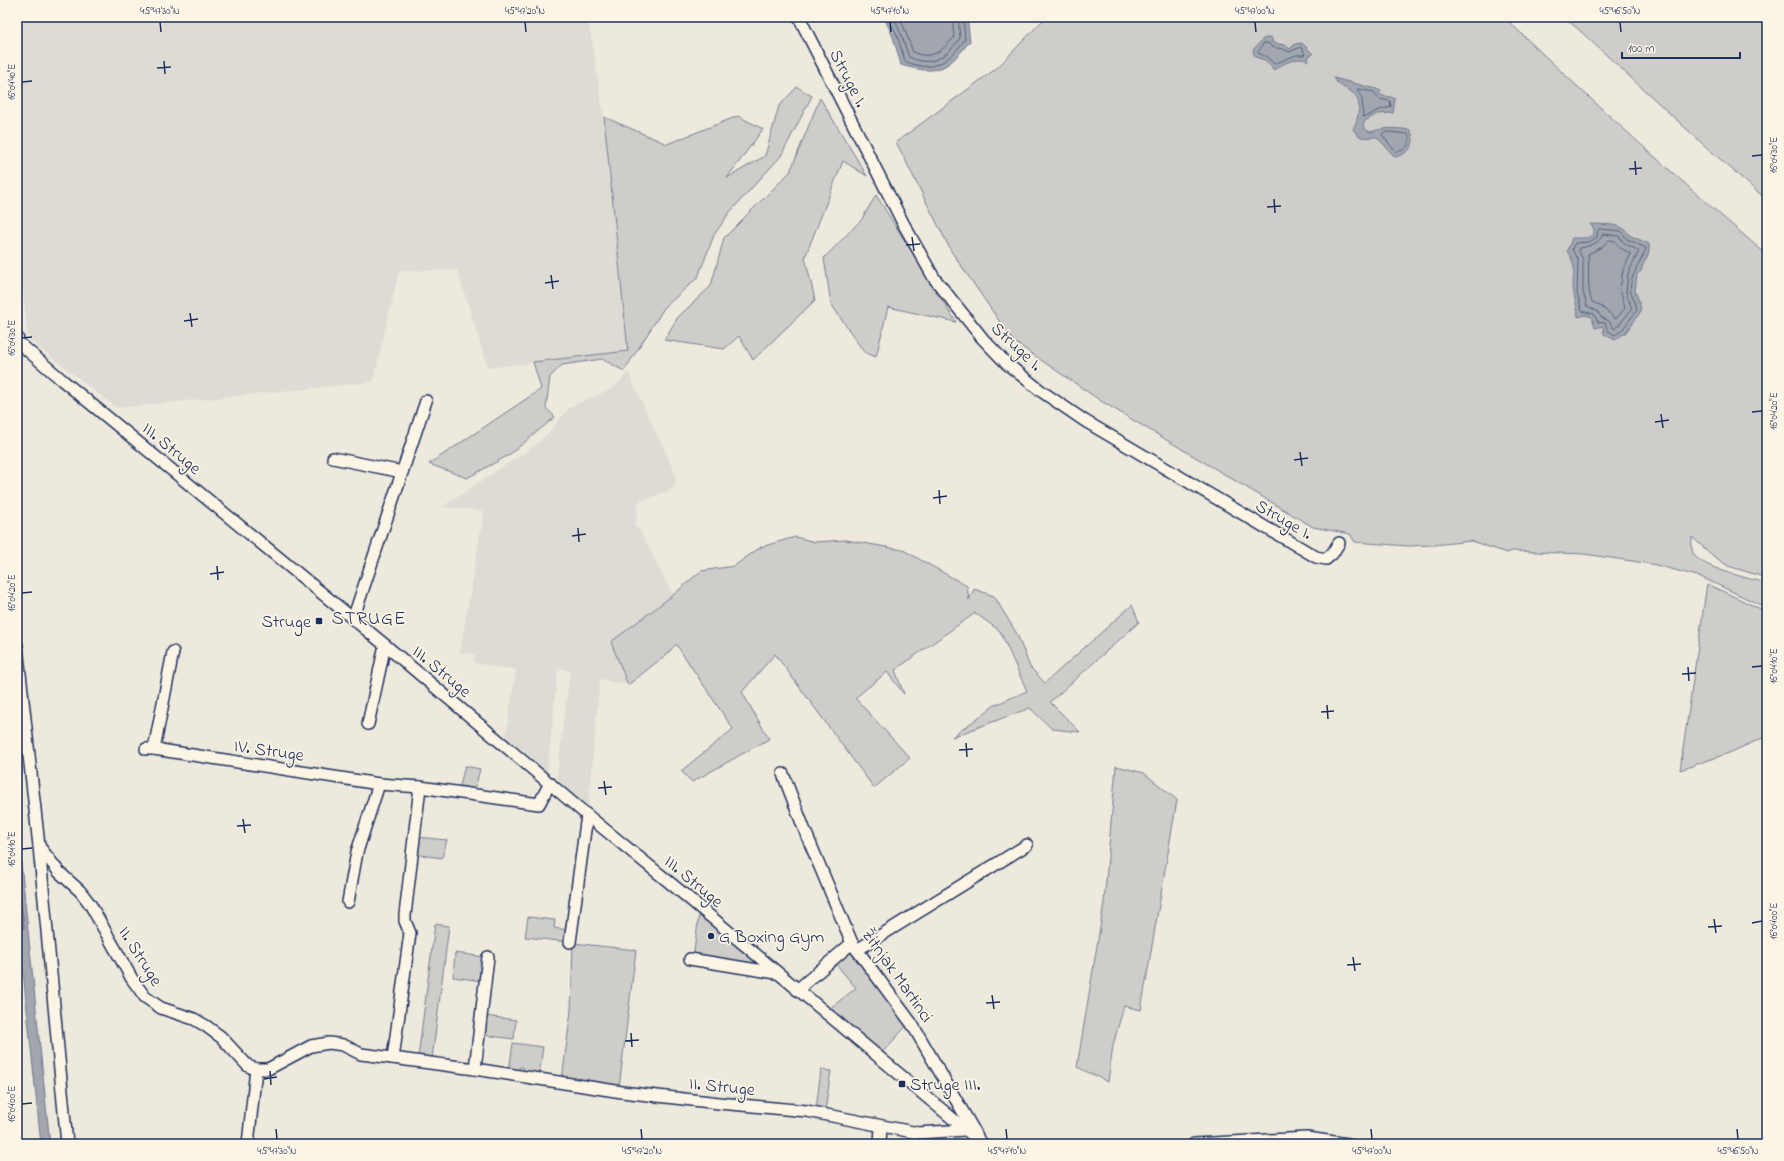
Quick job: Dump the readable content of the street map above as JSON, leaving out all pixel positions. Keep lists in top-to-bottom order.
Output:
{
  "streets": {
    "street": [
      "Struge I.",
      "III. Struge",
      "IV. Struge",
      "II. Struge",
      "Žitnjak Martinci"
    ]
  },
  "crossings": [
    ["III. Struge", "IV. Struge"],
    ["III. Struge", "II. Struge"],
    ["III. Struge", "Žitnjak Martinci"]
  ],
  "districts": ["STRUGE"],
  "places": {
    "transit": ["Struge", "Struge III."],
    "other": ["G Boxing Gym"]
  },
  "scale_bar": "100 m",
  "coordinates": [
    "45°47'30\"N",
    "45°47'20\"N",
    "45°47'10\"N",
    "45°47'00\"N",
    "45°46'50\"N",
    "16°04'40\"E",
    "16°04'30\"E",
    "16°04'20\"E",
    "16°04'10\"E",
    "16°04'00\"E"
  ]
}
